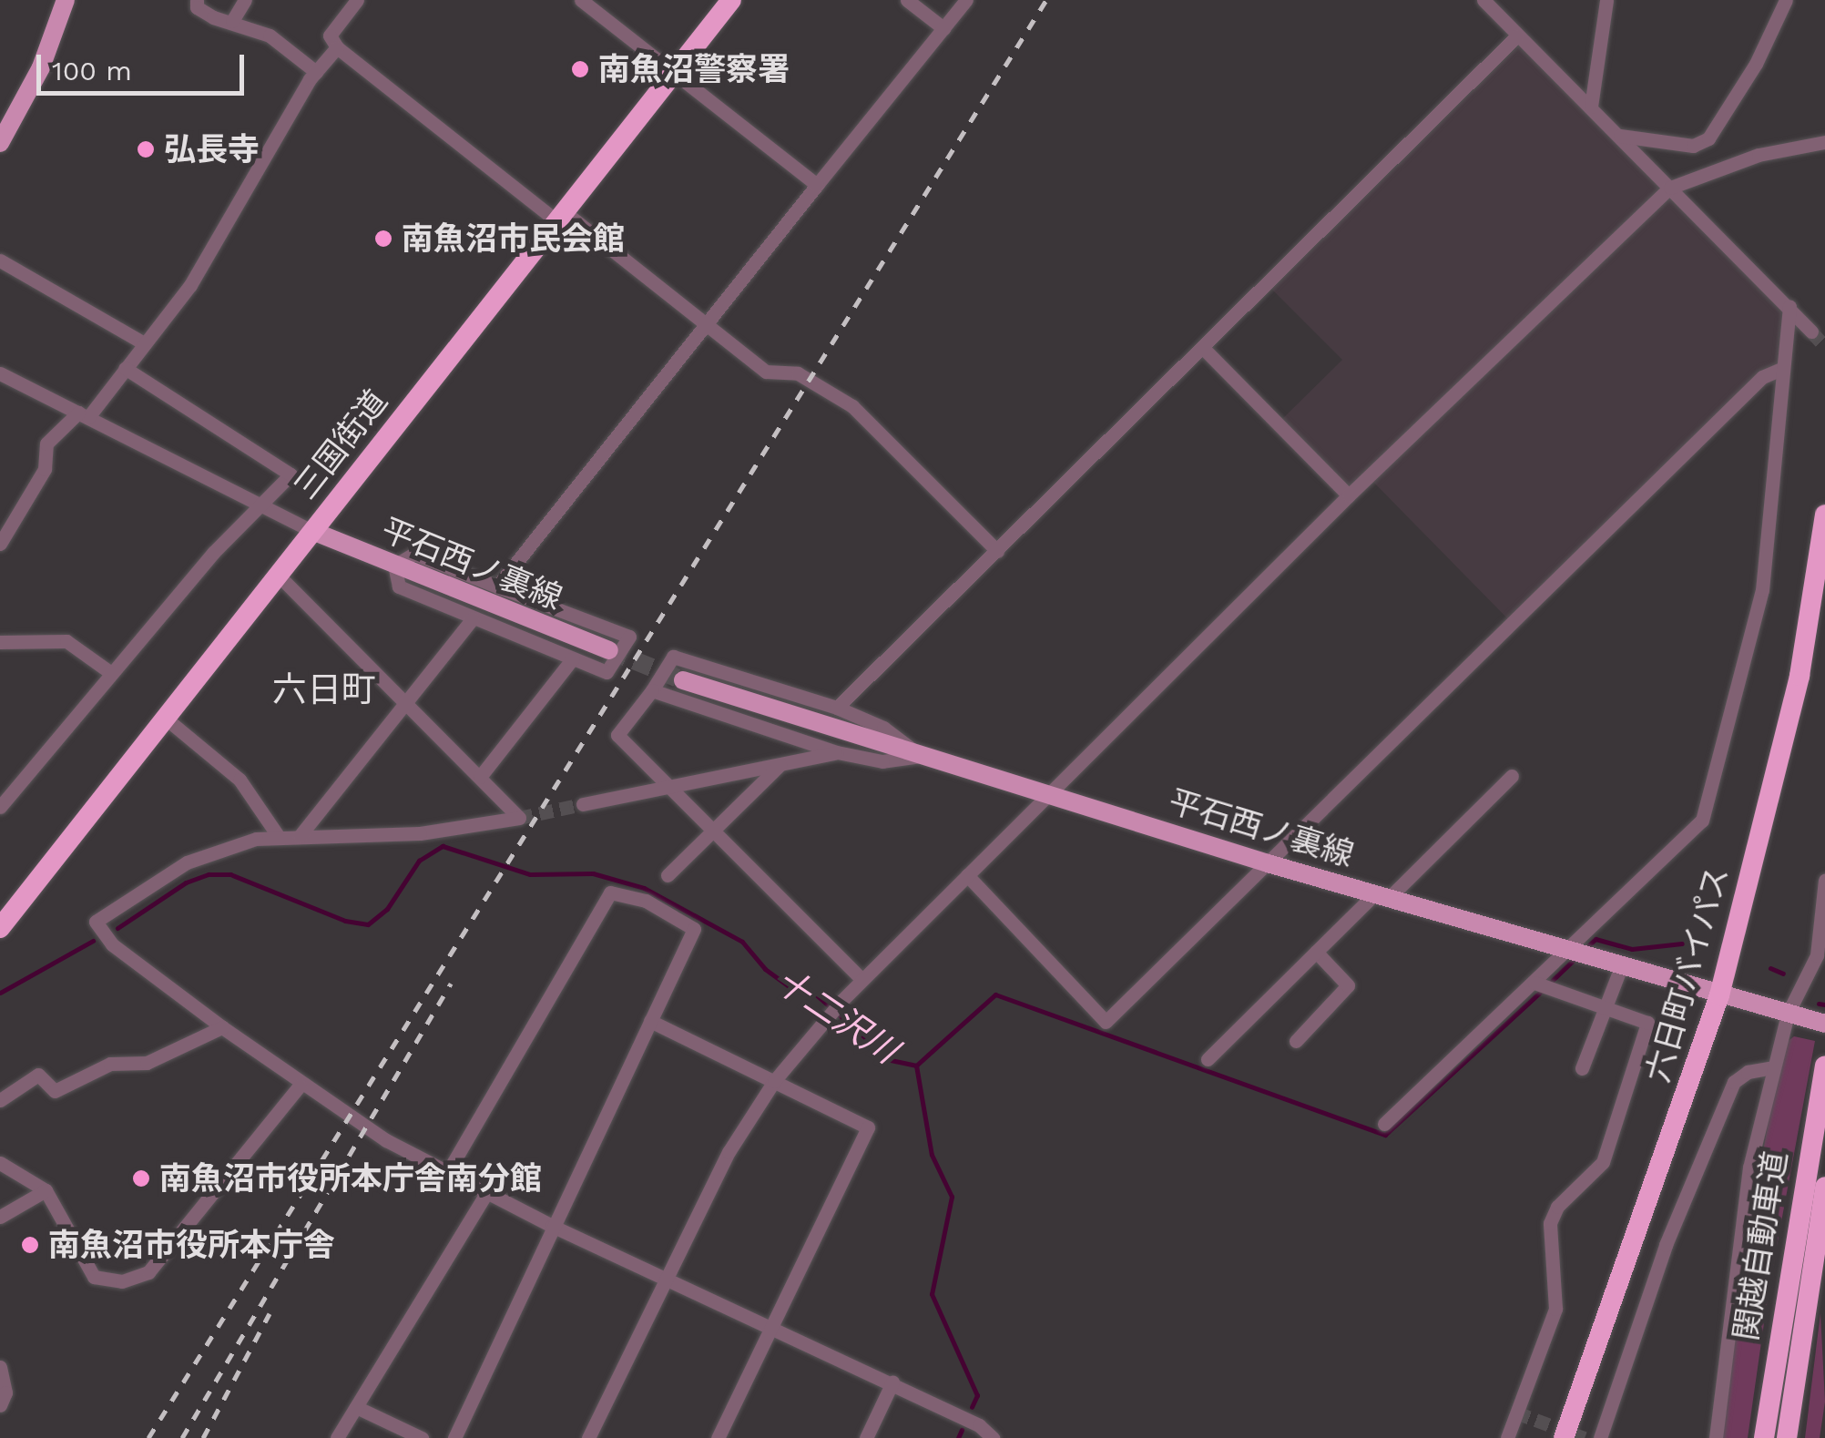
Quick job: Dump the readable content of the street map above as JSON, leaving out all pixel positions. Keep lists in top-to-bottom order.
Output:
{
  "streets": {
    "highway": ["三国街道", "六日町バイパス", "関越自動車道"],
    "main road": ["平石西ノ裏線"]
  },
  "crossings": [
    ["三国街道", "平石西ノ裏線"],
    ["平石西ノ裏線", "六日町バイパス"]
  ],
  "districts": ["六日町"],
  "water": ["十二沢川"],
  "places": [
    "南魚沼警察署",
    "弘長寺",
    "南魚沼市民会館",
    "南魚沼市役所本庁舎南分館",
    "南魚沼市役所本庁舎"
  ],
  "scale_bar": "100 m"
}
